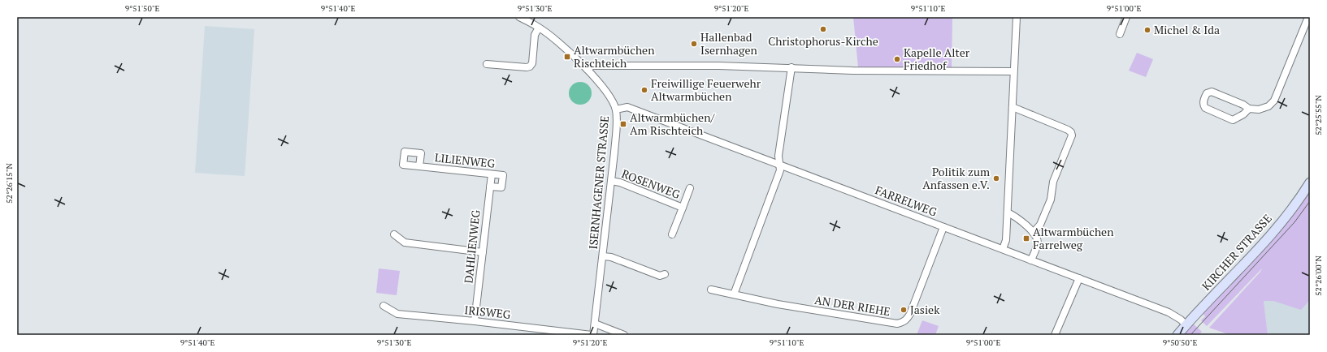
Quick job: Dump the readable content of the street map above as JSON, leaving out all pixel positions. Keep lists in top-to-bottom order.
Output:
{
  "streets": {
    "main road": ["KIRCHER STRASSE"],
    "street": [
      "LILIENWEG",
      "ISERNHAGENER STRASSE",
      "ROSENWEG",
      "FARRELWEG",
      "DAHLIENWEG",
      "AN DER RIEHE",
      "IRISWEG"
    ]
  },
  "crossings": [
    ["LILIENWEG", "DAHLIENWEG"],
    ["ISERNHAGENER STRASSE", "ROSENWEG"],
    ["ISERNHAGENER STRASSE", "FARRELWEG"],
    ["ISERNHAGENER STRASSE", "IRISWEG"],
    ["FARRELWEG", "KIRCHER STRASSE"],
    ["FARRELWEG", "AN DER RIEHE"],
    ["DAHLIENWEG", "IRISWEG"]
  ],
  "places": {
    "other": [
      "Christophorus-Kirche",
      "Michel & Ida",
      "Hallenbad Isernhagen",
      "Kapelle Alter Friedhof",
      "Freiwillige Feuerwehr Altwarmbüchen",
      "Politik zum Anfassen e.V.",
      "Jasiek"
    ],
    "transit": ["Altwarmbüchen Rischteich", "Altwarmbüchen/ Am Rischteich", "Altwarmbüchen Farrelweg"]
  },
  "coordinates": [
    "9°51'50\"E",
    "9°51'40\"E",
    "9°51'30\"E",
    "9°51'20\"E",
    "9°51'10\"E",
    "9°51'00\"E",
    "52°25'55\"N",
    "52°26'15\"N",
    "52°26'00\"N",
    "9°50'50\"E"
  ]
}
